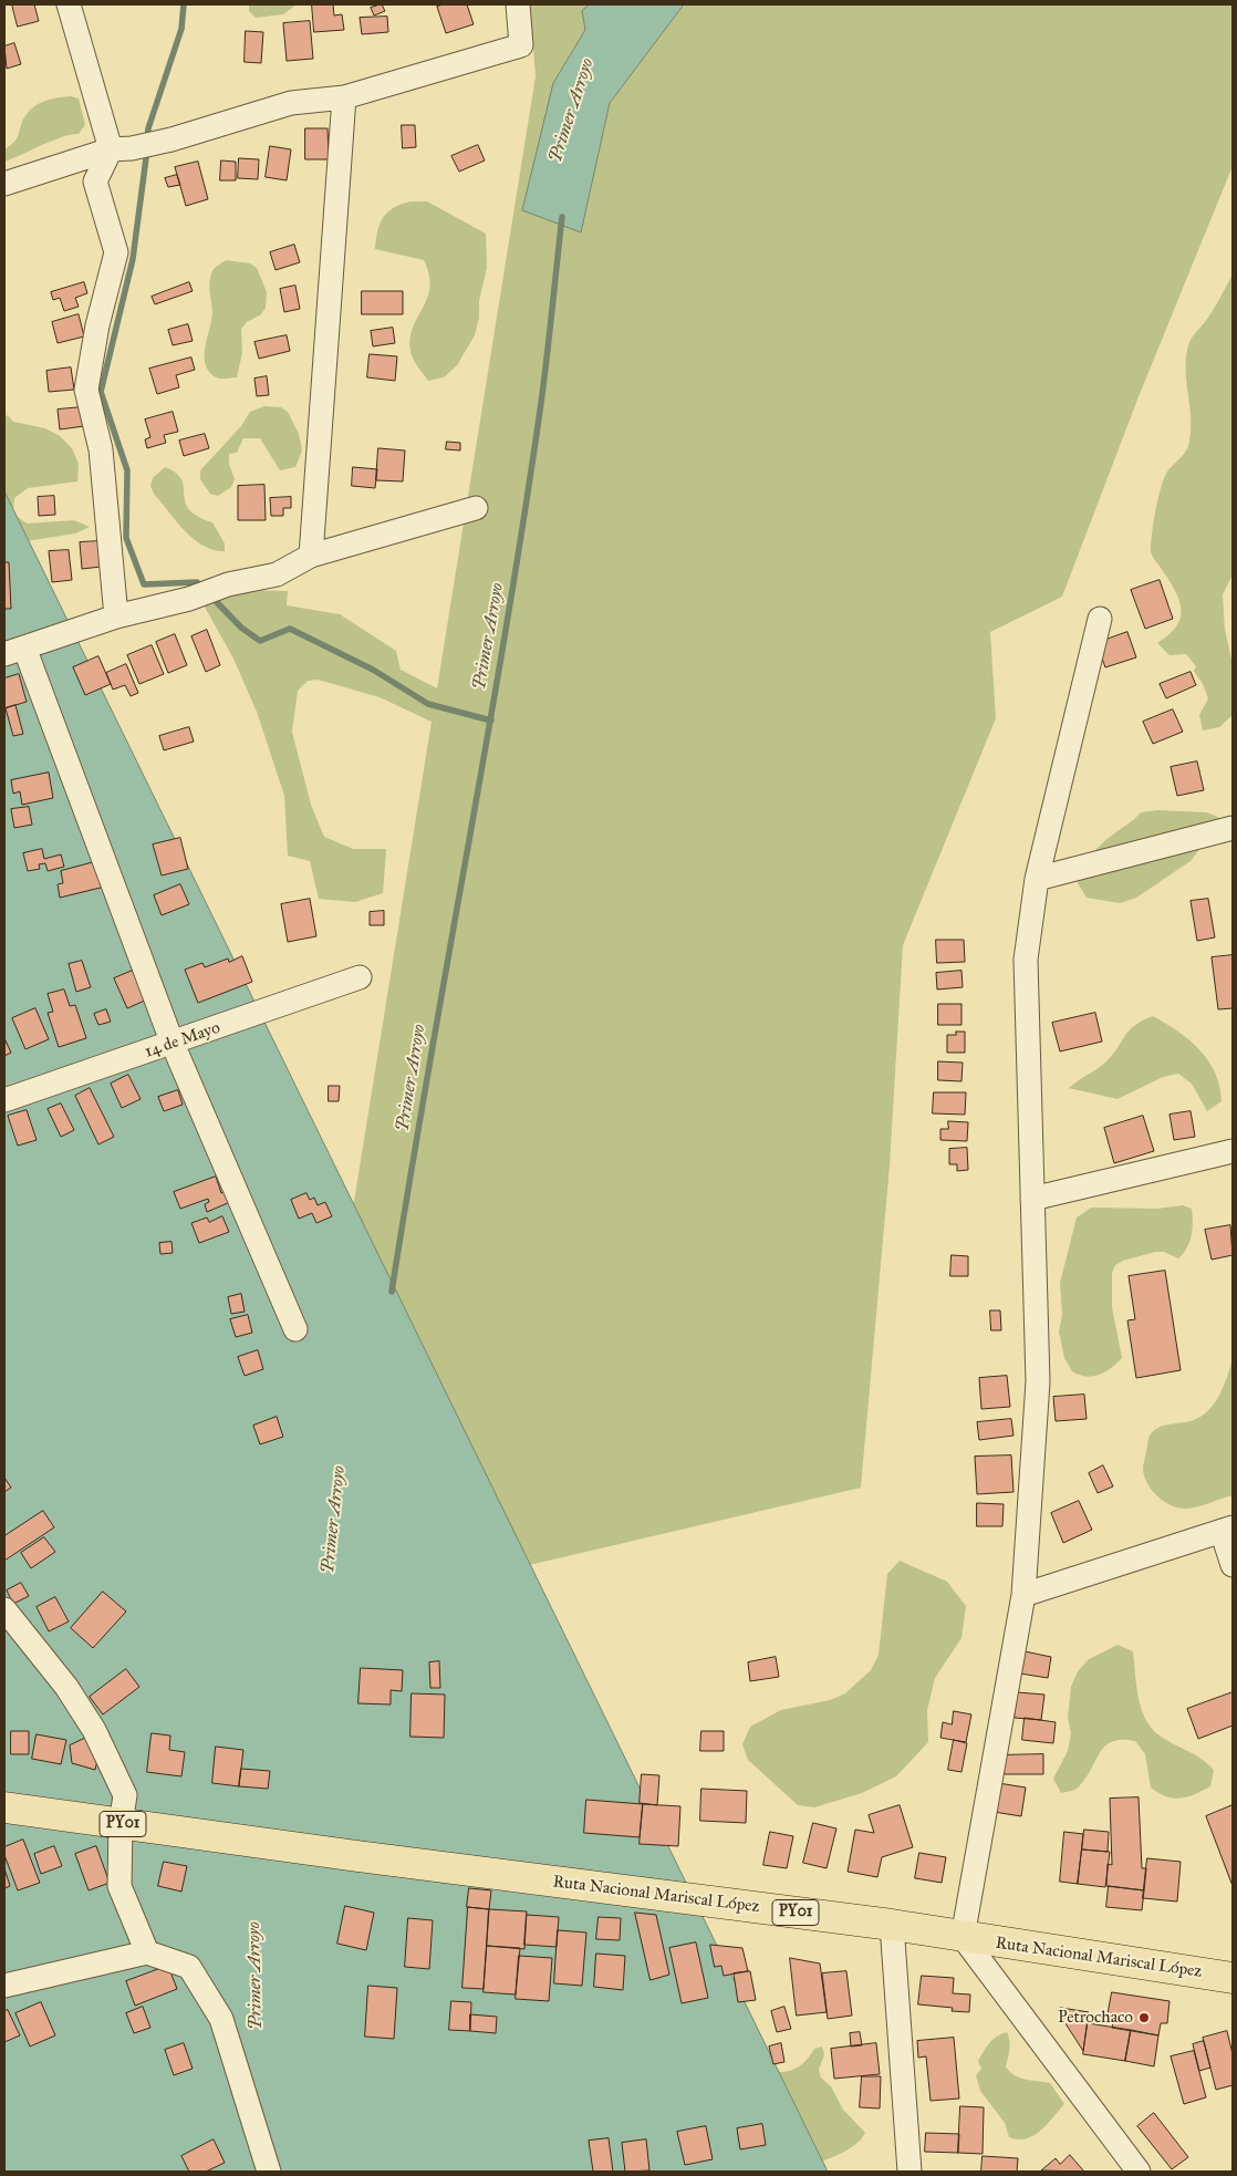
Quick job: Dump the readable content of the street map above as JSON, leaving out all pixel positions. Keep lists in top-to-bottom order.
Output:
{
  "streets": {
    "highway": ["PY01", "Ruta Nacional Mariscal López"],
    "street": ["14 de Mayo"]
  },
  "crossings": [
    ["PY01", "Ruta Nacional Mariscal López"]
  ],
  "water": ["Primer Arroyo"],
  "places": ["Petrochaco"]
}
